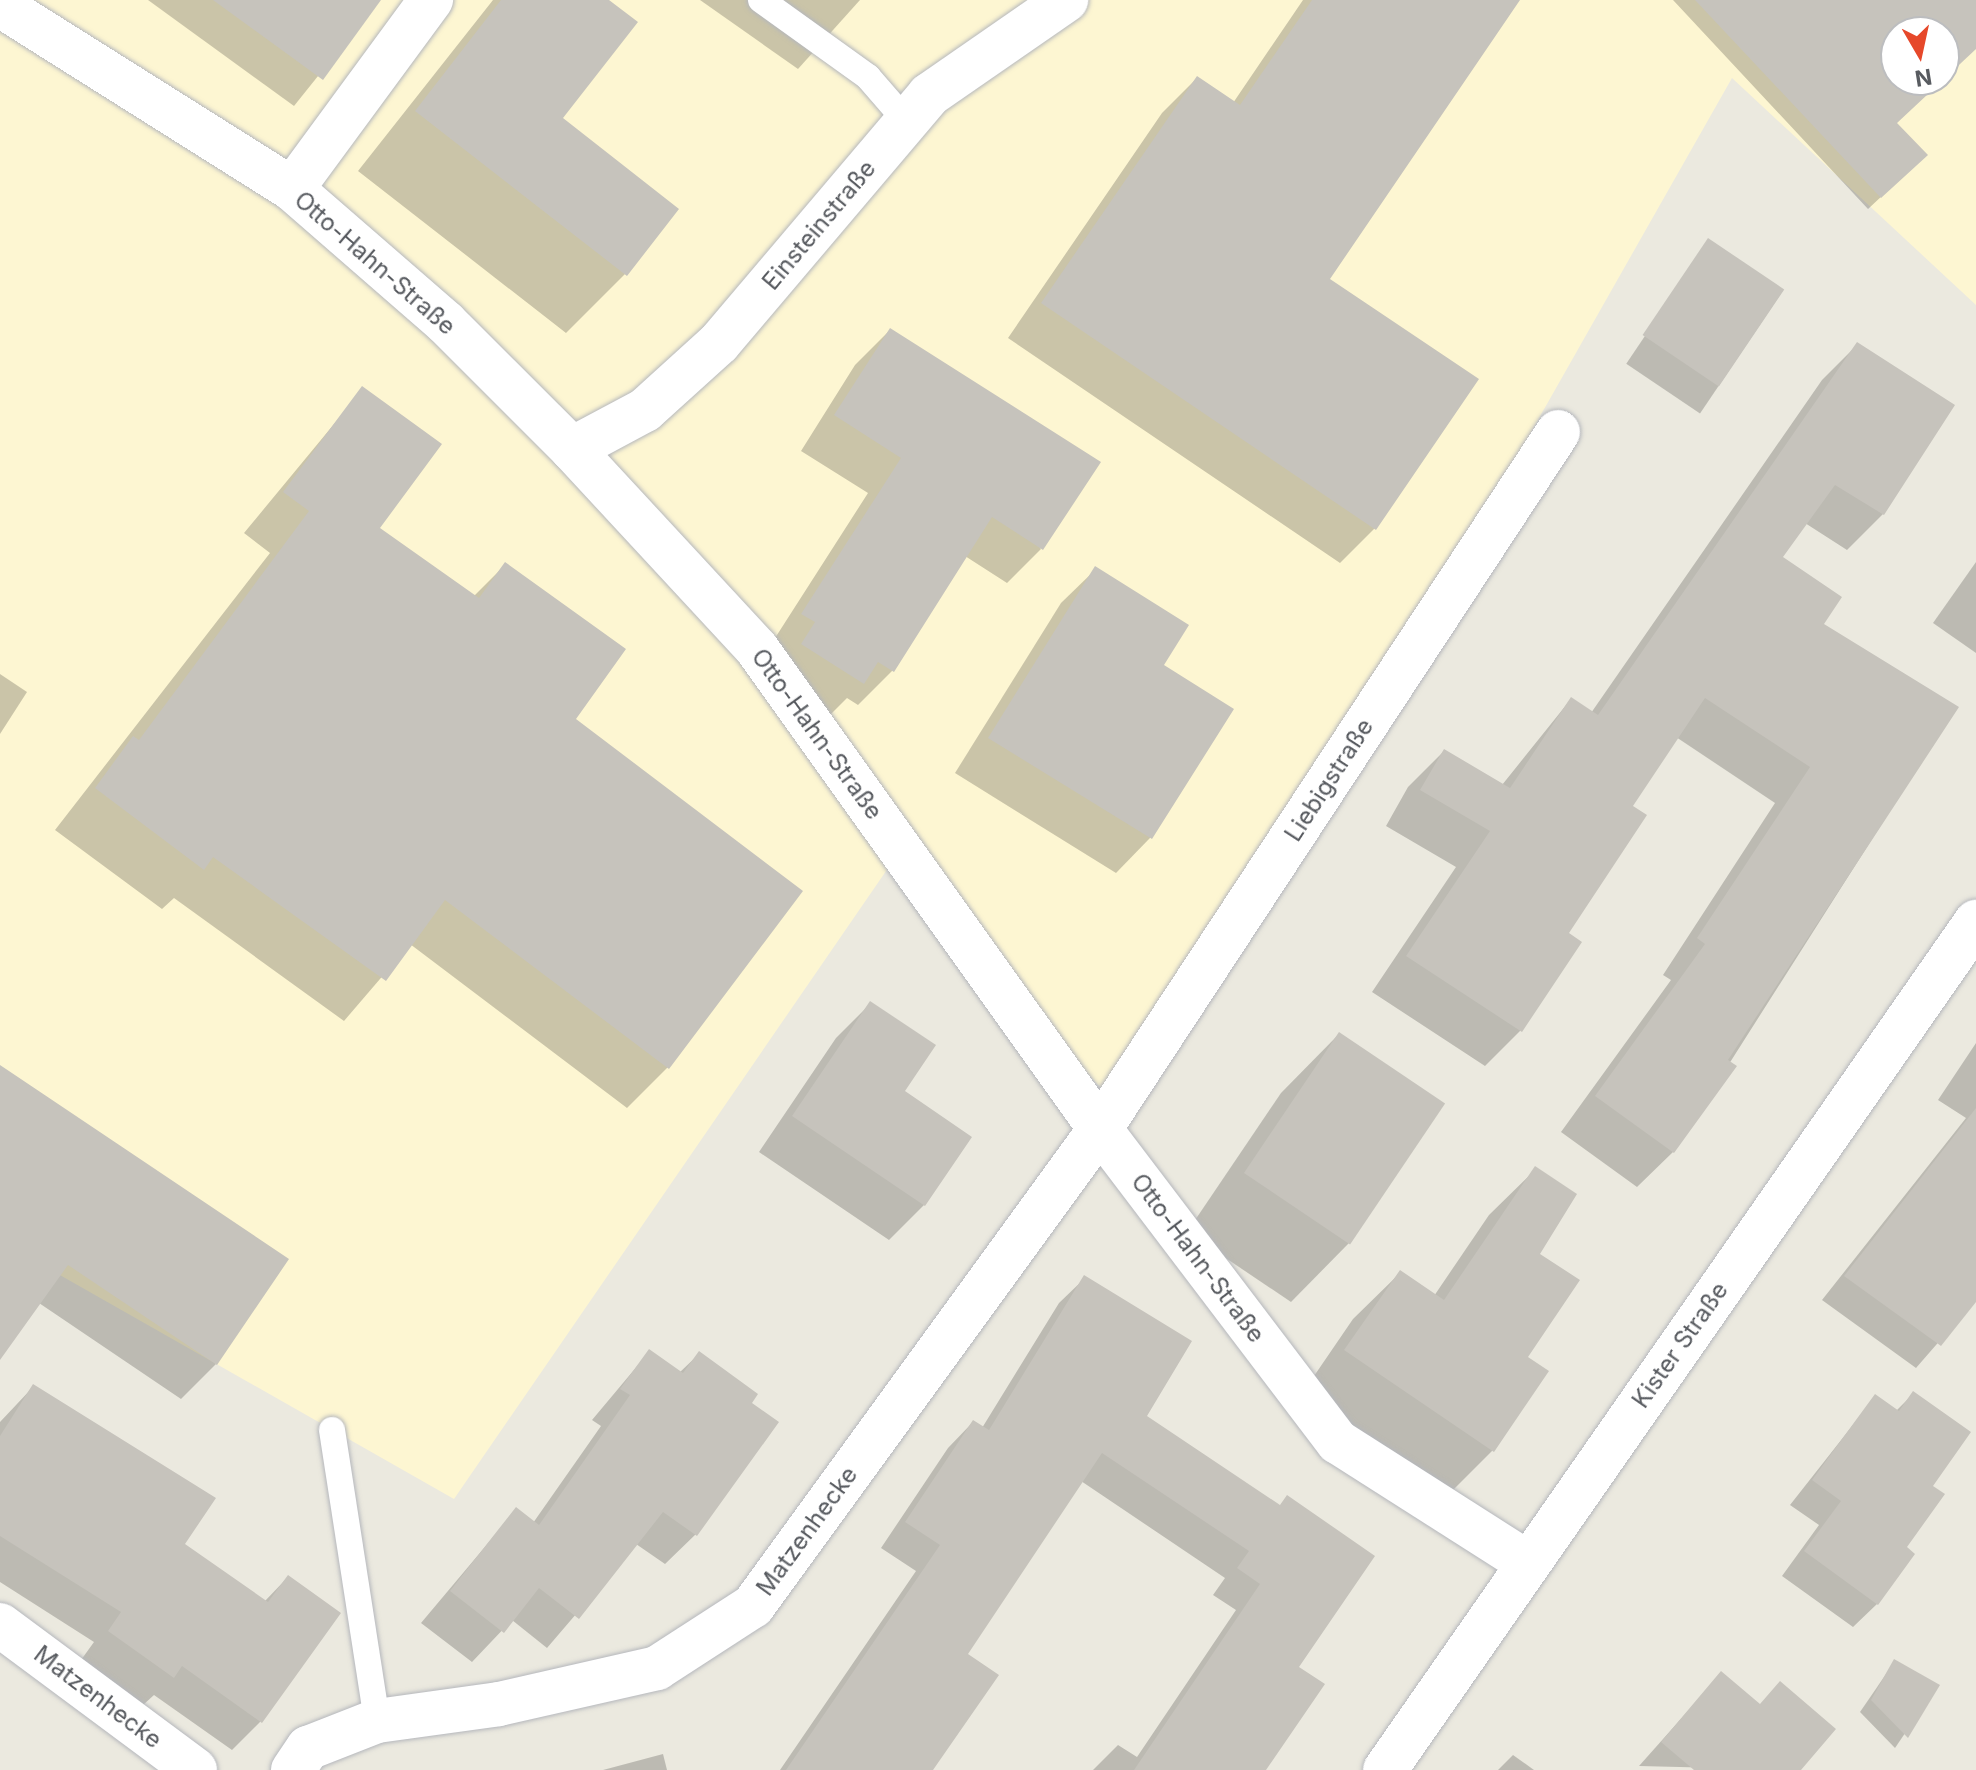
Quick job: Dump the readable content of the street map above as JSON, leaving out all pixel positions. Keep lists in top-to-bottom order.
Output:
{
  "streets": {
    "street": [
      "Einsteinstraße",
      "Otto-Hahn-Straße",
      "Liebigstraße",
      "Kister Straße",
      "Matzenhecke"
    ]
  },
  "crossings": [
    ["Einsteinstraße", "Otto-Hahn-Straße"],
    ["Otto-Hahn-Straße", "Liebigstraße"],
    ["Otto-Hahn-Straße", "Kister Straße"],
    ["Otto-Hahn-Straße", "Matzenhecke"],
    ["Liebigstraße", "Matzenhecke"]
  ],
  "north": "bottom"
}
